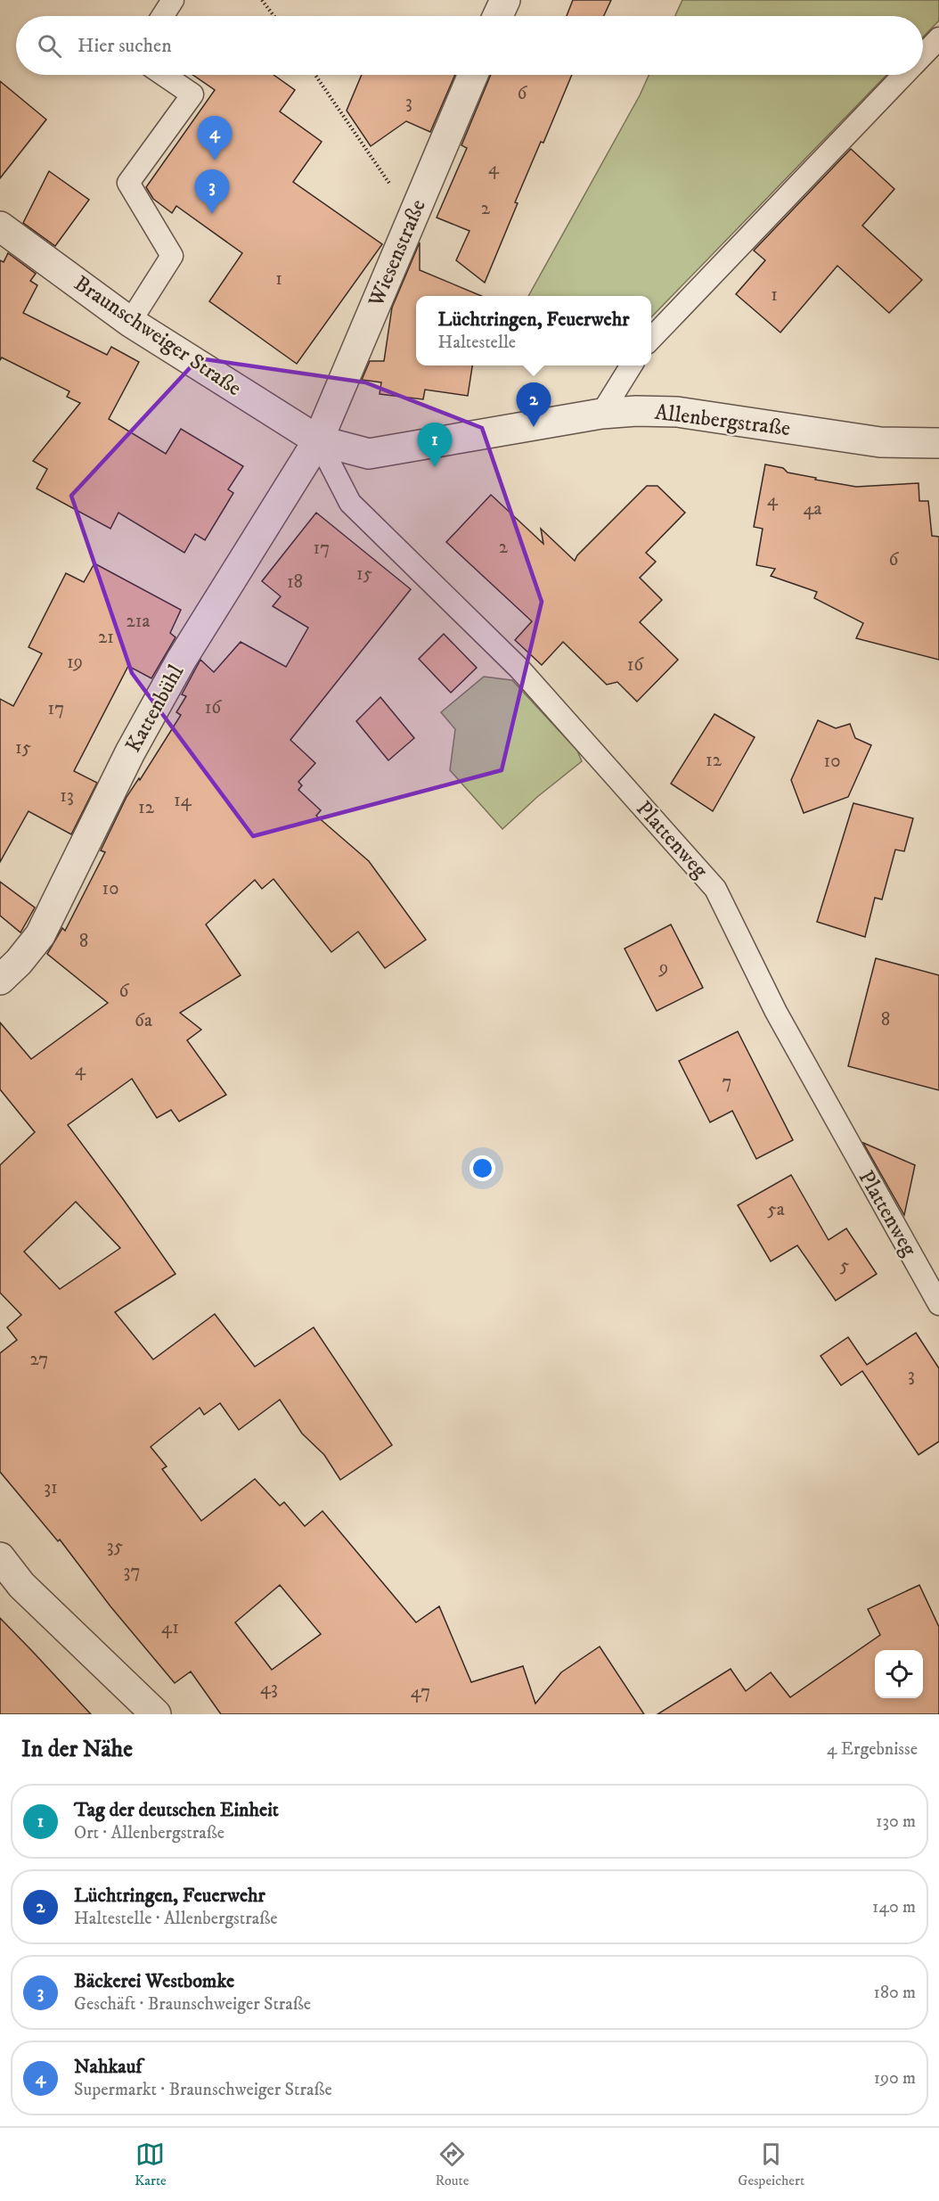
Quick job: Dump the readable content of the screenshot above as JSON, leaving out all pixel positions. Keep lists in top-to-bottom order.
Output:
{
  "streets": {
    "street": [
      "Wiesenstraße",
      "Braunschweiger Straße",
      "Allenbergstraße",
      "Kattenbühl"
    ],
    "lane": ["Plattenweg"]
  },
  "crossings": [
    ["Wiesenstraße", "Braunschweiger Straße"],
    ["Wiesenstraße", "Allenbergstraße"],
    ["Wiesenstraße", "Kattenbühl"],
    ["Wiesenstraße", "Plattenweg"],
    ["Braunschweiger Straße", "Allenbergstraße"],
    ["Braunschweiger Straße", "Kattenbühl"],
    ["Braunschweiger Straße", "Plattenweg"],
    ["Allenbergstraße", "Kattenbühl"],
    ["Allenbergstraße", "Plattenweg"],
    ["Kattenbühl", "Plattenweg"]
  ],
  "house_numbers": [
    "6",
    "3",
    "4",
    "2",
    "1",
    "1",
    "4",
    "4a",
    "2",
    "17",
    "6",
    "15",
    "18",
    "21a",
    "21",
    "19",
    "16",
    "16",
    "17",
    "15",
    "12",
    "10",
    "13",
    "14",
    "12",
    "10",
    "8",
    "9",
    "6",
    "8",
    "6a",
    "4",
    "7",
    "5a",
    "5",
    "27",
    "3",
    "31",
    "35",
    "37",
    "41",
    "43",
    "47"
  ],
  "page": {
    "search": "Hier suchen",
    "pins": [
      "4",
      "3",
      "2",
      "1"
    ],
    "popup": ["Lüchtringen, Feuerwehr", "Haltestelle"],
    "heading": ["In der Nähe", "4 Ergebnisse"],
    "list": [
      {
        "mark": "1",
        "name": "Tag der deutschen Einheit",
        "note": "Ort · Allenbergstraße",
        "value": "130 m"
      },
      {
        "mark": "2",
        "name": "Lüchtringen, Feuerwehr",
        "note": "Haltestelle · Allenbergstraße",
        "value": "140 m"
      },
      {
        "mark": "3",
        "name": "Bäckerei Westbomke",
        "note": "Geschäft · Braunschweiger Straße",
        "value": "180 m"
      },
      {
        "mark": "4",
        "name": "Nahkauf",
        "note": "Supermarkt · Braunschweiger Straße",
        "value": "190 m"
      }
    ],
    "nav": ["Karte", "Route", "Gespeichert"]
  }
}
